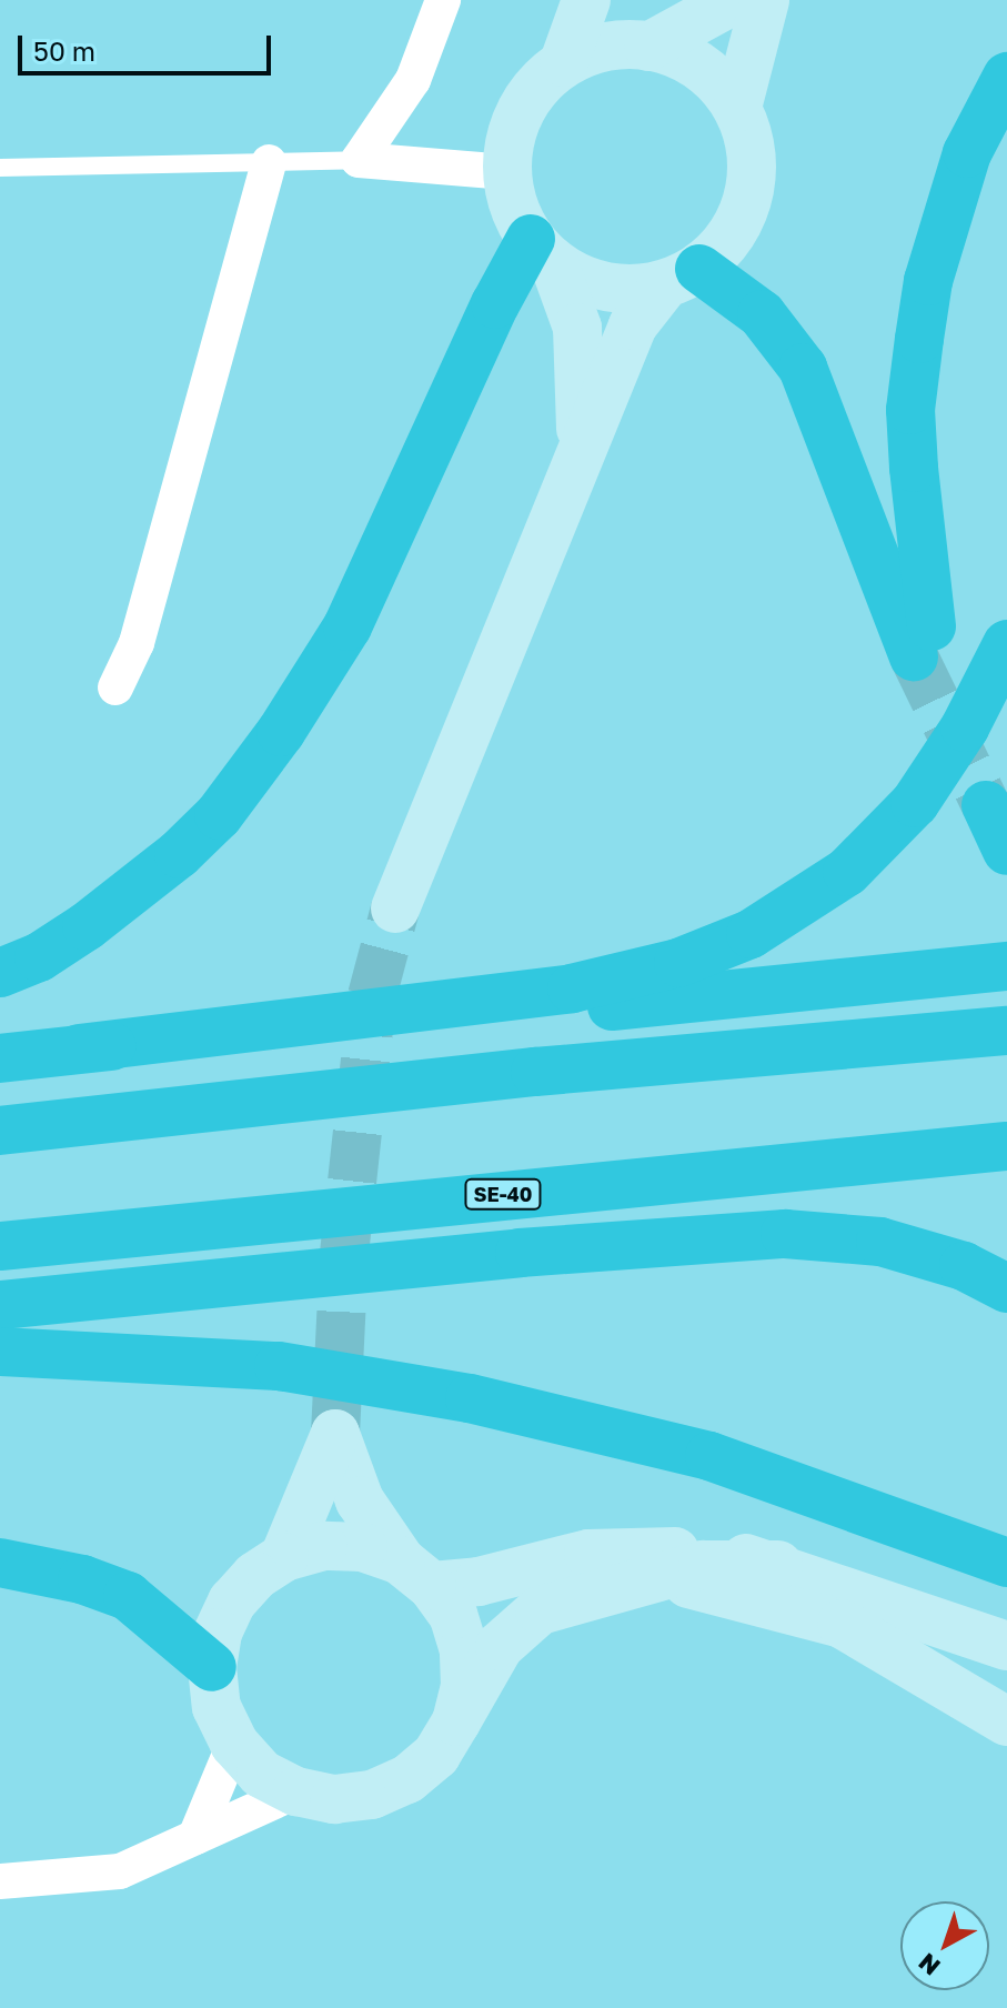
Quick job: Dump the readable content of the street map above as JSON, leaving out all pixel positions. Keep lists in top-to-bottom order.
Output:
{
  "streets": {
    "highway": ["SE-40"]
  },
  "scale_bar": "50 m",
  "north": "bottom left"
}
